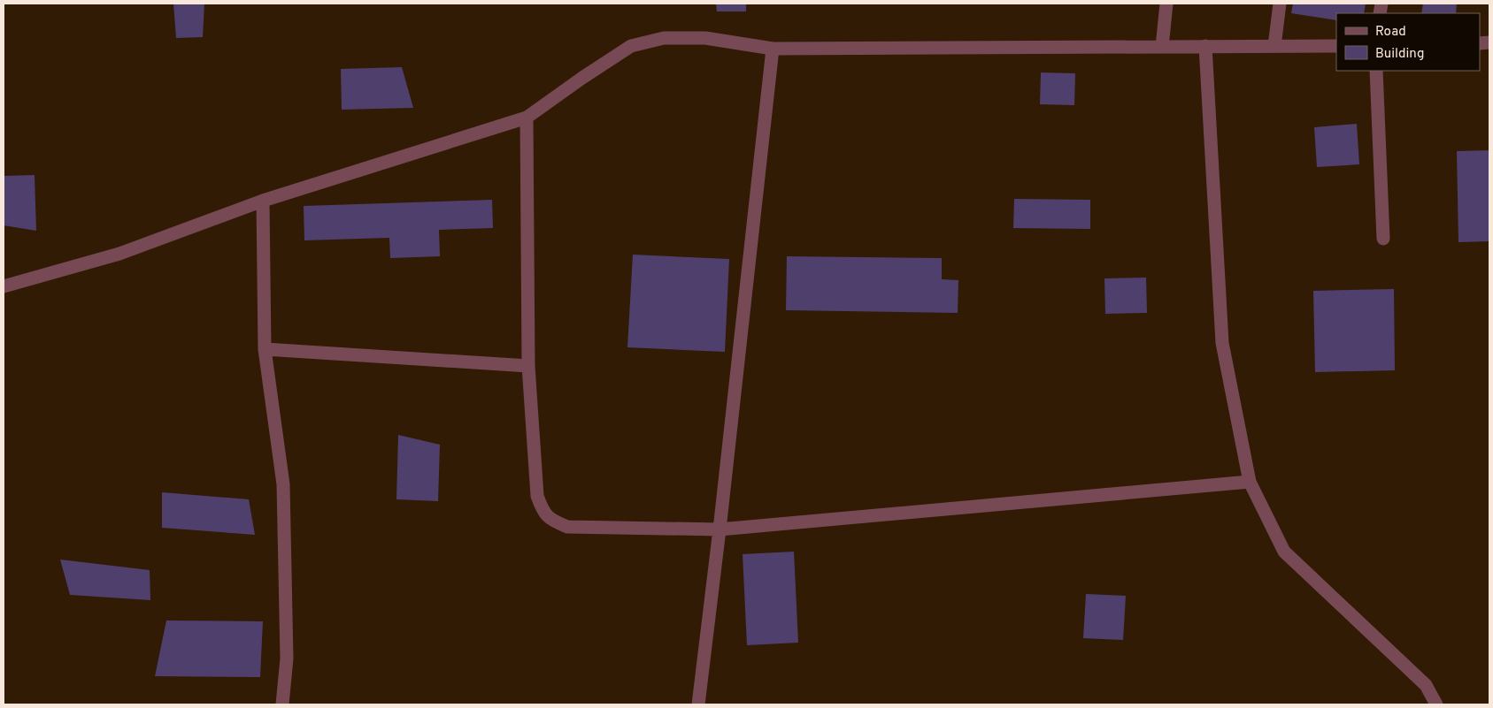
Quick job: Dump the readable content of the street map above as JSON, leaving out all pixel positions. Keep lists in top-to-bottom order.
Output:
{
  "legend": ["Road", "Building"]
}
